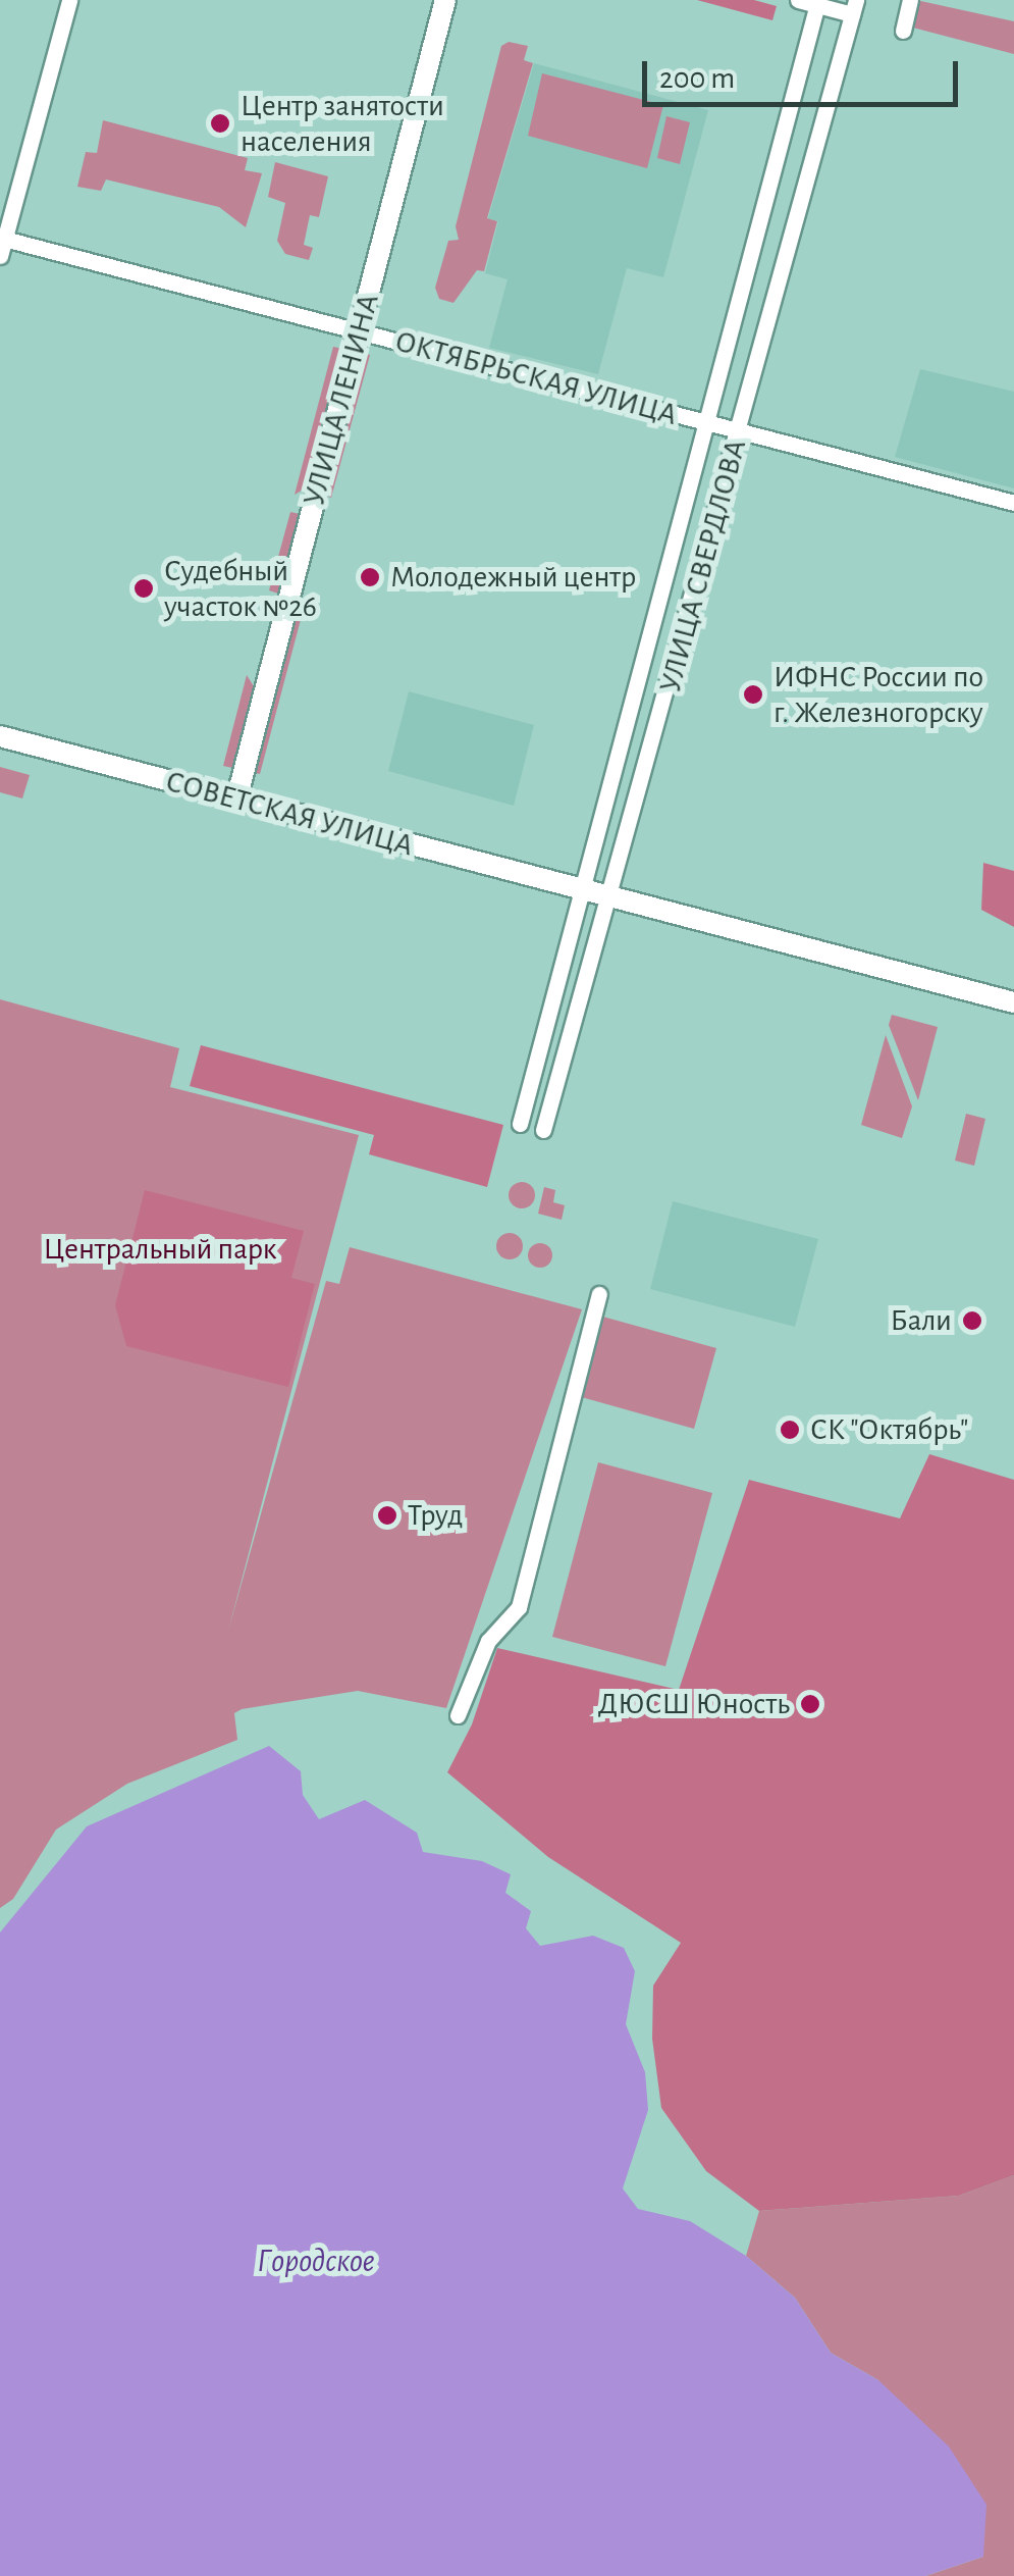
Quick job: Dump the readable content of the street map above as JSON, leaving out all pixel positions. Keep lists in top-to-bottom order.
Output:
{
  "streets": {
    "main road": ["УЛИЦА ЛЕНИНА", "СОВЕТСКАЯ УЛИЦА"],
    "street": ["ОКТЯБРЬСКАЯ УЛИЦА", "УЛИЦА СВЕРДЛОВА"]
  },
  "crossings": [
    ["ОКТЯБРЬСКАЯ УЛИЦА", "УЛИЦА ЛЕНИНА"],
    ["ОКТЯБРЬСКАЯ УЛИЦА", "УЛИЦА СВЕРДЛОВА"],
    ["УЛИЦА ЛЕНИНА", "СОВЕТСКАЯ УЛИЦА"],
    ["УЛИЦА СВЕРДЛОВА", "СОВЕТСКАЯ УЛИЦА"]
  ],
  "water": ["Городское"],
  "parks": ["Центральный парк"],
  "places": [
    "Центр занятости населения",
    "Молодежный центр",
    "Судебный участок №26",
    "ИФНС России по г. Железногорску",
    "Бали",
    "СК \"Октябрь\"",
    "Труд",
    "ДЮСШ Юность"
  ],
  "scale_bar": "200 m"
}
